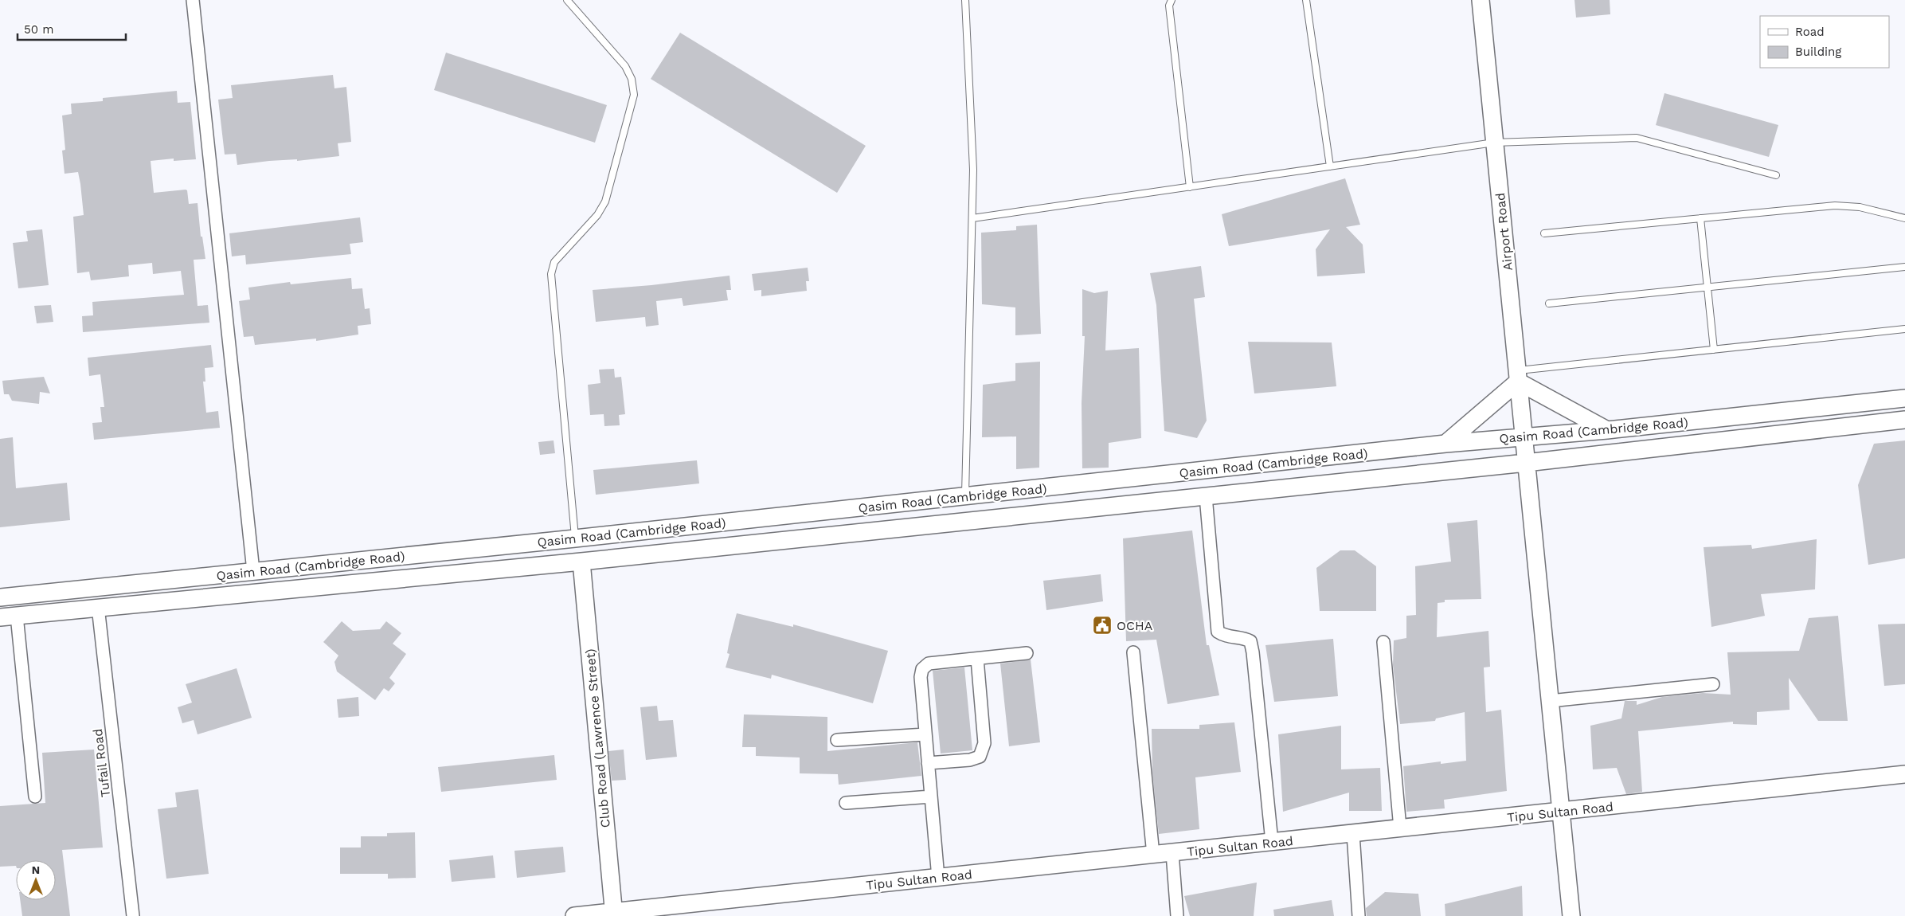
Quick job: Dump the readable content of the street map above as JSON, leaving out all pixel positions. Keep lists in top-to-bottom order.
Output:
{
  "streets": {
    "main road": [
      "Airport Road",
      "Qasim Road (Cambridge Road)",
      "Club Road (Lawrence Street)",
      "Tipu Sultan Road"
    ],
    "street": ["Tufail Road"]
  },
  "crossings": [
    ["Airport Road", "Qasim Road (Cambridge Road)"],
    ["Airport Road", "Tipu Sultan Road"],
    ["Qasim Road (Cambridge Road)", "Club Road (Lawrence Street)"],
    ["Qasim Road (Cambridge Road)", "Tufail Road"],
    ["Club Road (Lawrence Street)", "Tipu Sultan Road"]
  ],
  "places": {
    "public building": ["OCHA"]
  },
  "legend": ["Road", "Building"],
  "scale_bar": "50 m",
  "north": "top"
}
